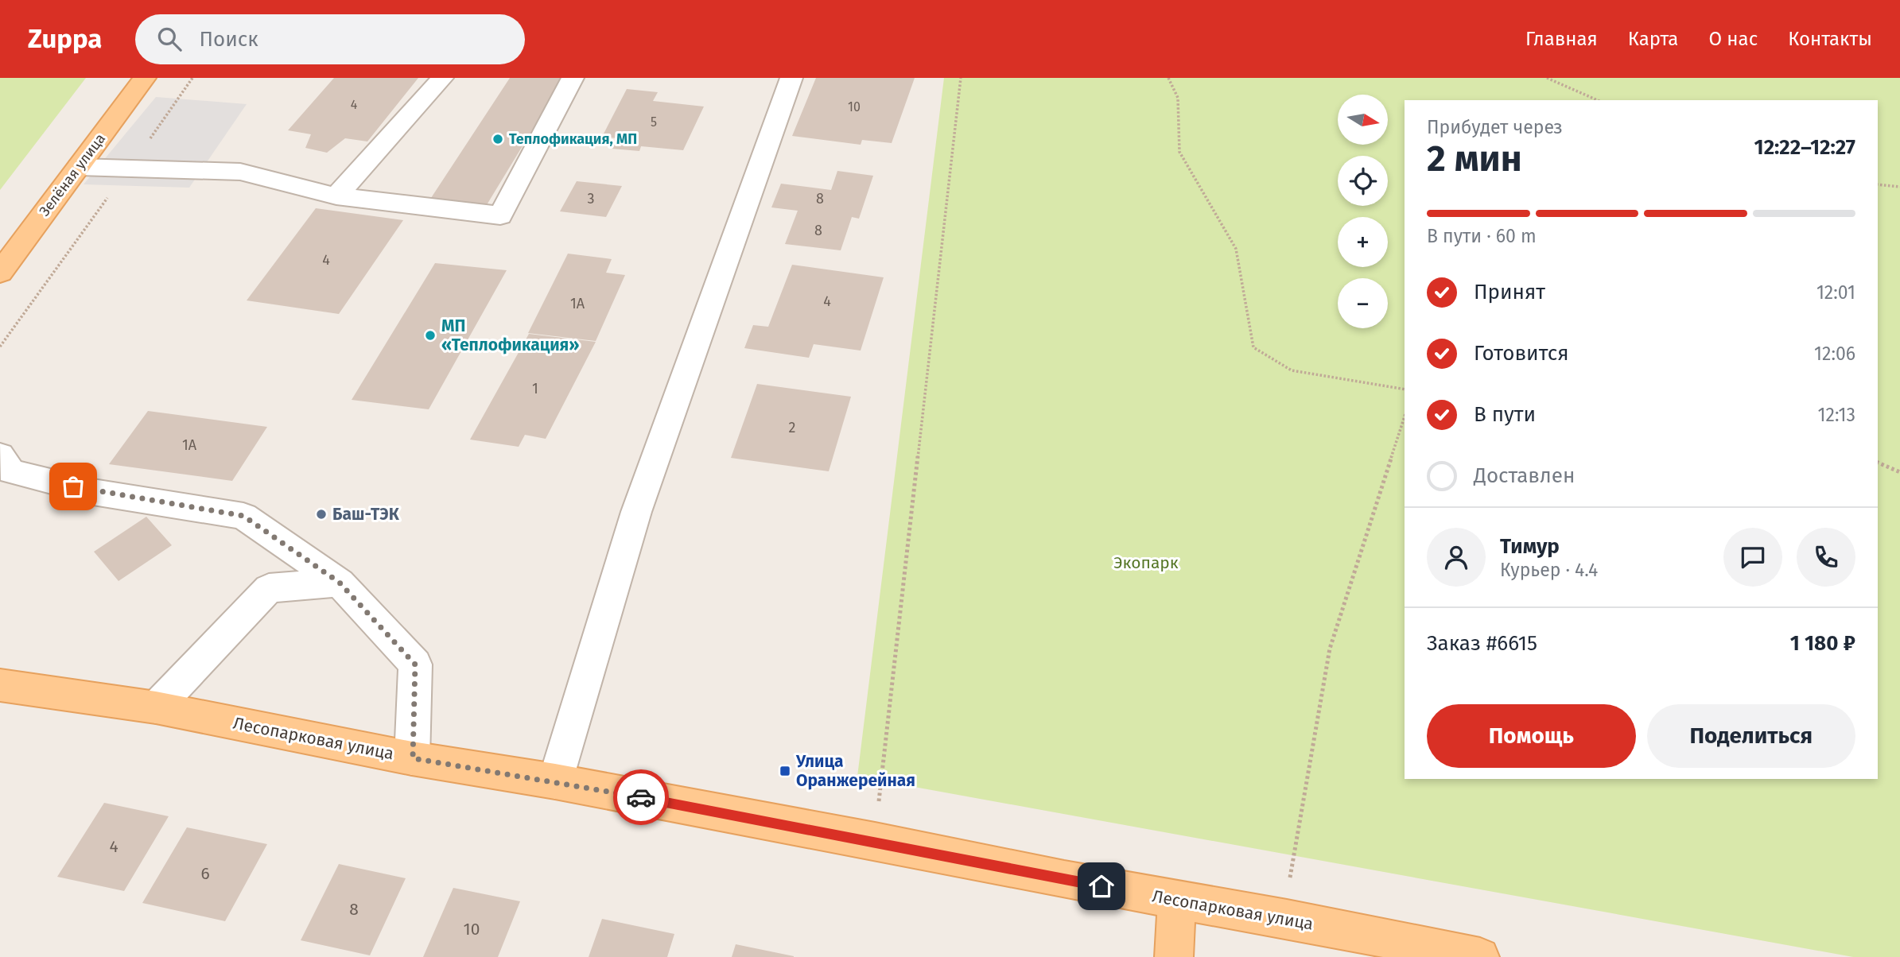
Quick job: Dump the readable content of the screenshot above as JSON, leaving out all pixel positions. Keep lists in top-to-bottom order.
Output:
{
  "streets": {
    "main road": ["Зелёная улица", "Лесопарковая улица"]
  },
  "parks": ["Экопарк"],
  "places": {
    "other": ["Теплофикация, МП", "МП «Теплофикация»", "Баш-ТЭК"],
    "transit": ["Улица Оранжерейная"]
  },
  "house_numbers": [
    "4",
    "10",
    "5",
    "3",
    "8",
    "8",
    "4",
    "4",
    "1А",
    "1",
    "2",
    "1А",
    "4",
    "6",
    "8",
    "10"
  ],
  "north": "right",
  "page": {
    "header": "Zuppa",
    "search": "Поиск",
    "nav": [
      "Главная",
      "Карта",
      "О нас",
      "Контакты"
    ],
    "map_buttons": ["+", "−"],
    "heading": ["2 мин", "Прибудет через", "12:22–12:27"],
    "panel": [
      "Тимур",
      "Курьер · 4.4",
      "Заказ #6615",
      "1 180 ₽"
    ],
    "bar": "В пути · 60 m",
    "list": [
      ["Принят", "12:01"],
      ["Готовится", "12:06"],
      ["В пути", "12:13"],
      "Доставлен"
    ],
    "buttons": ["Помощь", "Поделиться"]
  }
}
